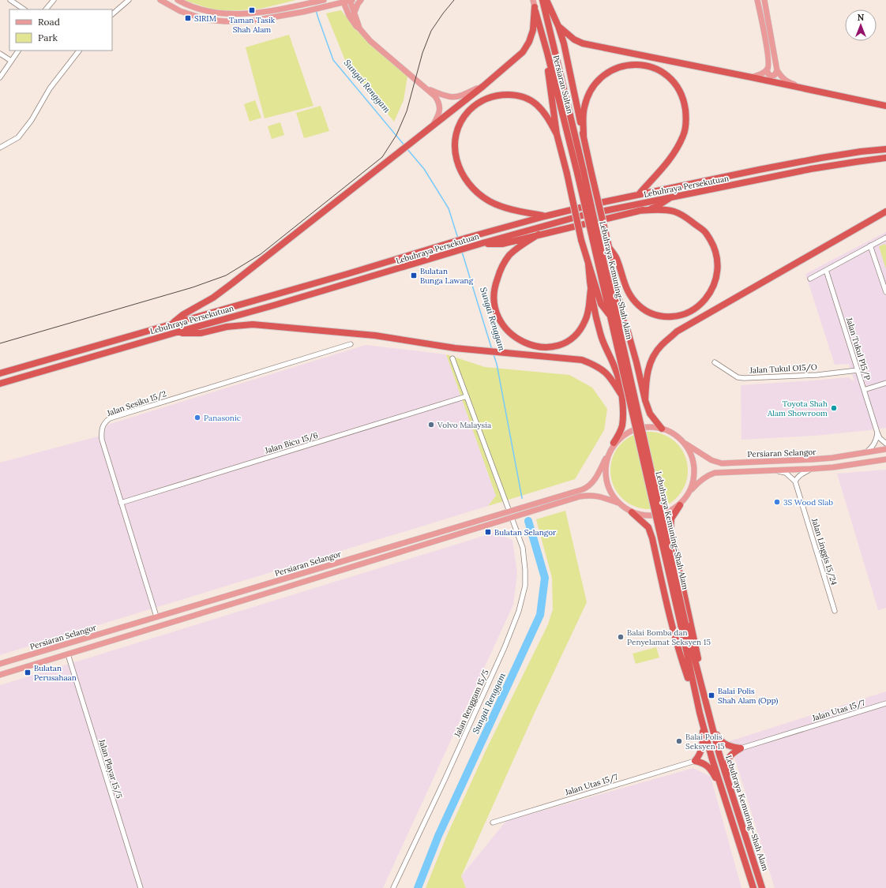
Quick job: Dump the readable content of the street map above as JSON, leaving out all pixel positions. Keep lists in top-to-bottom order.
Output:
{
  "streets": {
    "highway": ["Persiaran Sultan", "Lebuhraya Persekutuan", "Lebuhraya Kemuning–Shah Alam"],
    "main road": ["Persiaran Selangor"],
    "street": [
      "Jalan Tukul P15/P",
      "Jalan Tukul O15/O",
      "Jalan Sesiku 15/2",
      "Jalan Bicu 15/6",
      "Jalan Linggis 15/24",
      "Jalan Renggam 15/5",
      "Jalan Utas 15/7",
      "Jalan Playar 15/5"
    ]
  },
  "crossings": [
    ["Persiaran Sultan", "Lebuhraya Kemuning–Shah Alam"],
    ["Jalan Tukul P15/P", "Jalan Tukul O15/O"],
    ["Jalan Sesiku 15/2", "Jalan Bicu 15/6"],
    ["Jalan Sesiku 15/2", "Persiaran Selangor"],
    ["Persiaran Selangor", "Jalan Renggam 15/5"],
    ["Persiaran Selangor", "Jalan Playar 15/5"]
  ],
  "water": ["Sungai Renggam"],
  "places": {
    "transit": [
      "Taman Tasik Shah Alam",
      "SIRIM",
      "Bulatan Bunga Lawang",
      "Bulatan Selangor",
      "Bulatan Perusahaan",
      "Balai Polis Shah Alam (Opp)"
    ],
    "other": [
      "Toyota Shah Alam Showroom",
      "Panasonic",
      "Volvo Malaysia",
      "3S Wood Slab",
      "Balai Bomba dan Penyelamat Seksyen 15",
      "Balai Polis Seksyen 15"
    ]
  },
  "legend": ["Road", "Park"],
  "north": "top"
}
